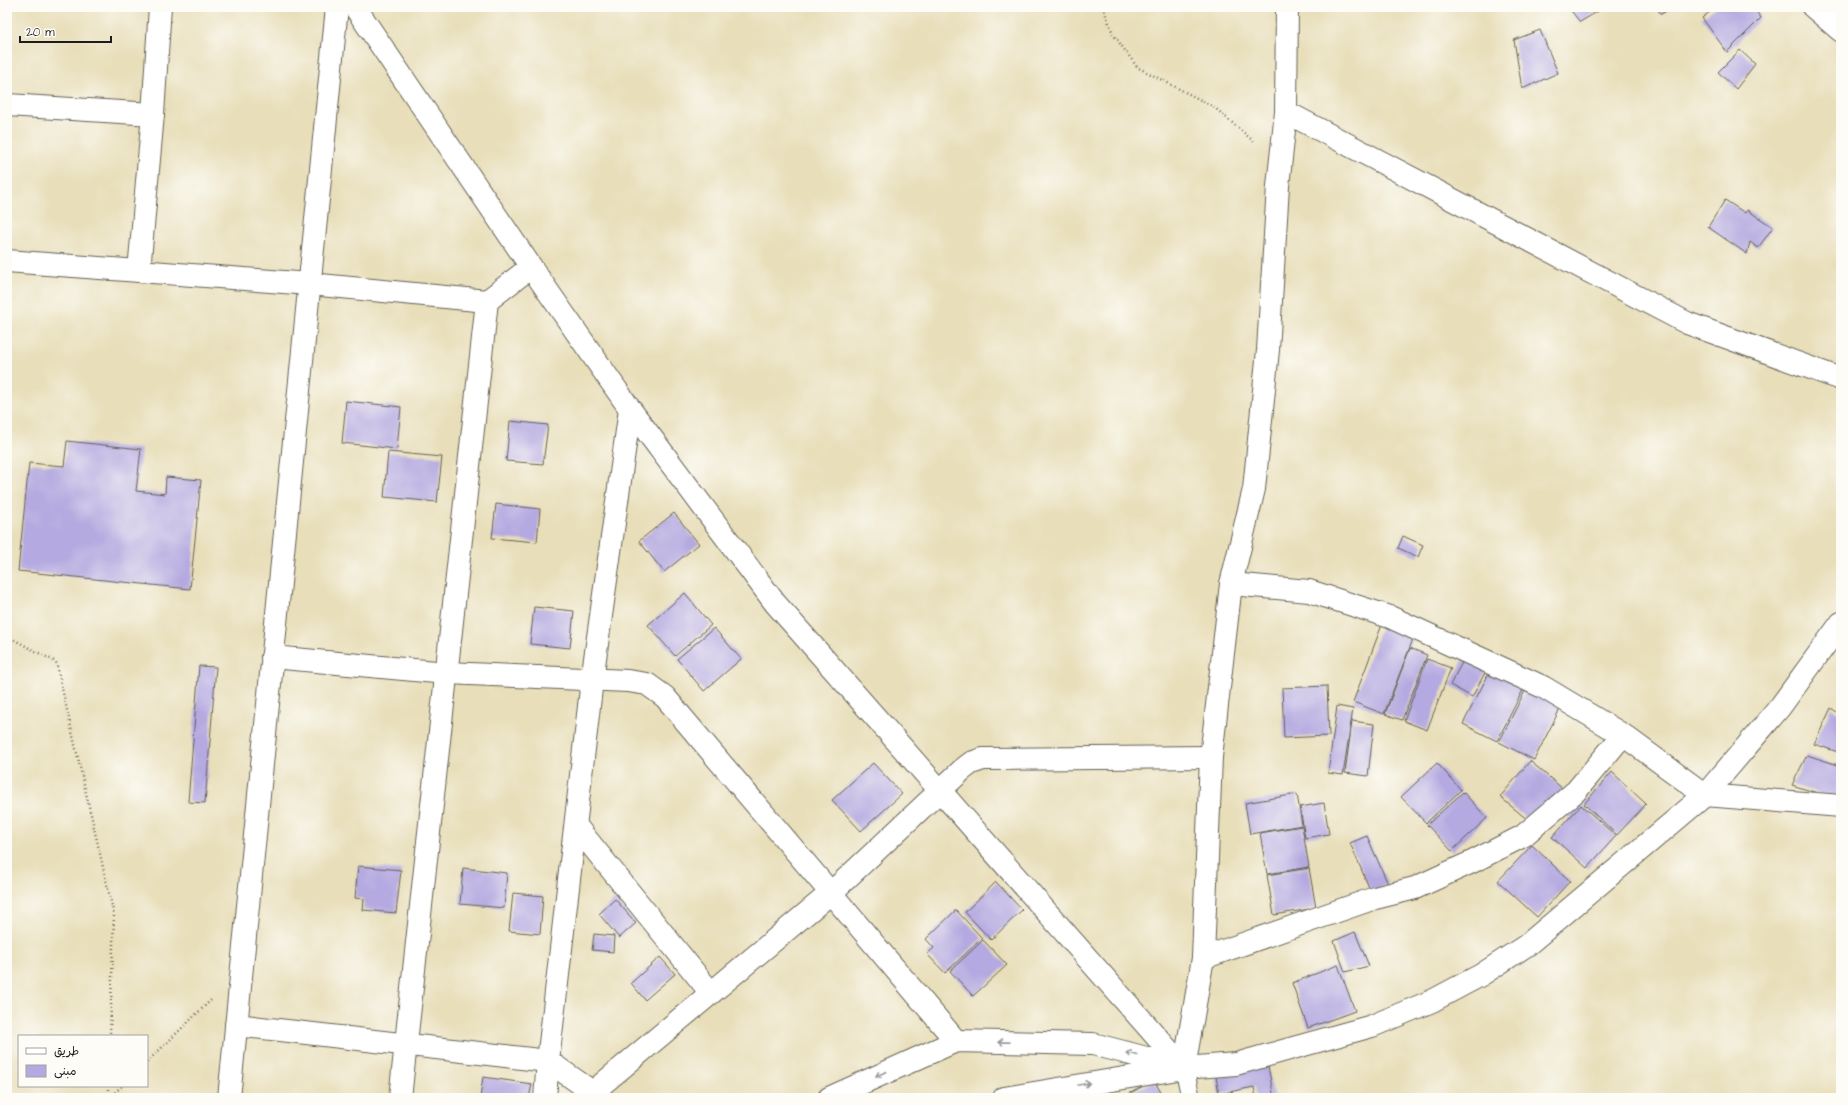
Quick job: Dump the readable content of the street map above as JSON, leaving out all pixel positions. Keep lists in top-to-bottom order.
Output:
{
  "legend": ["طريق", "مبنى"],
  "scale_bar": "20 m"
}
